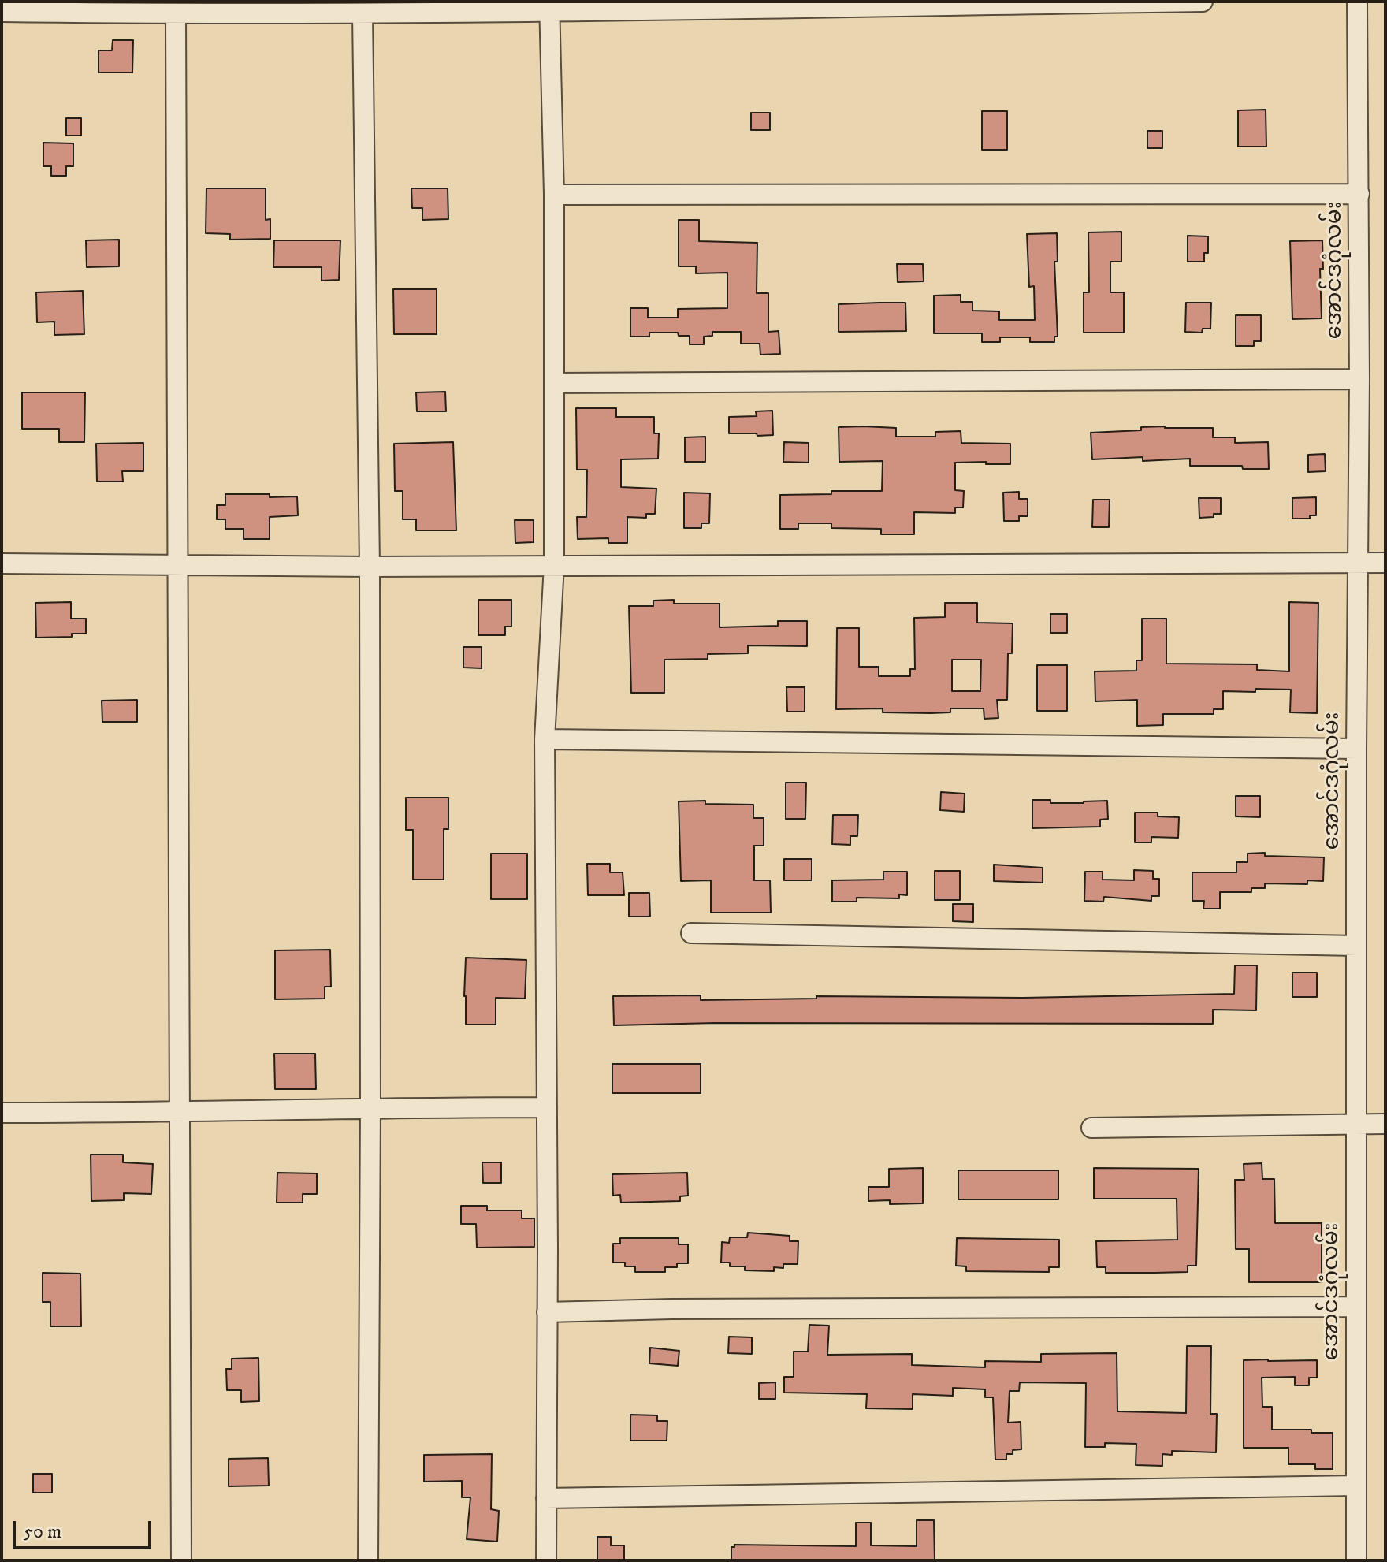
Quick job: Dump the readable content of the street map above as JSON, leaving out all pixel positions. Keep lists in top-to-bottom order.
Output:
{
  "streets": {
    "street": ["အောင်ဒဂုံလမ်း"]
  },
  "scale_bar": "50 m"
}
